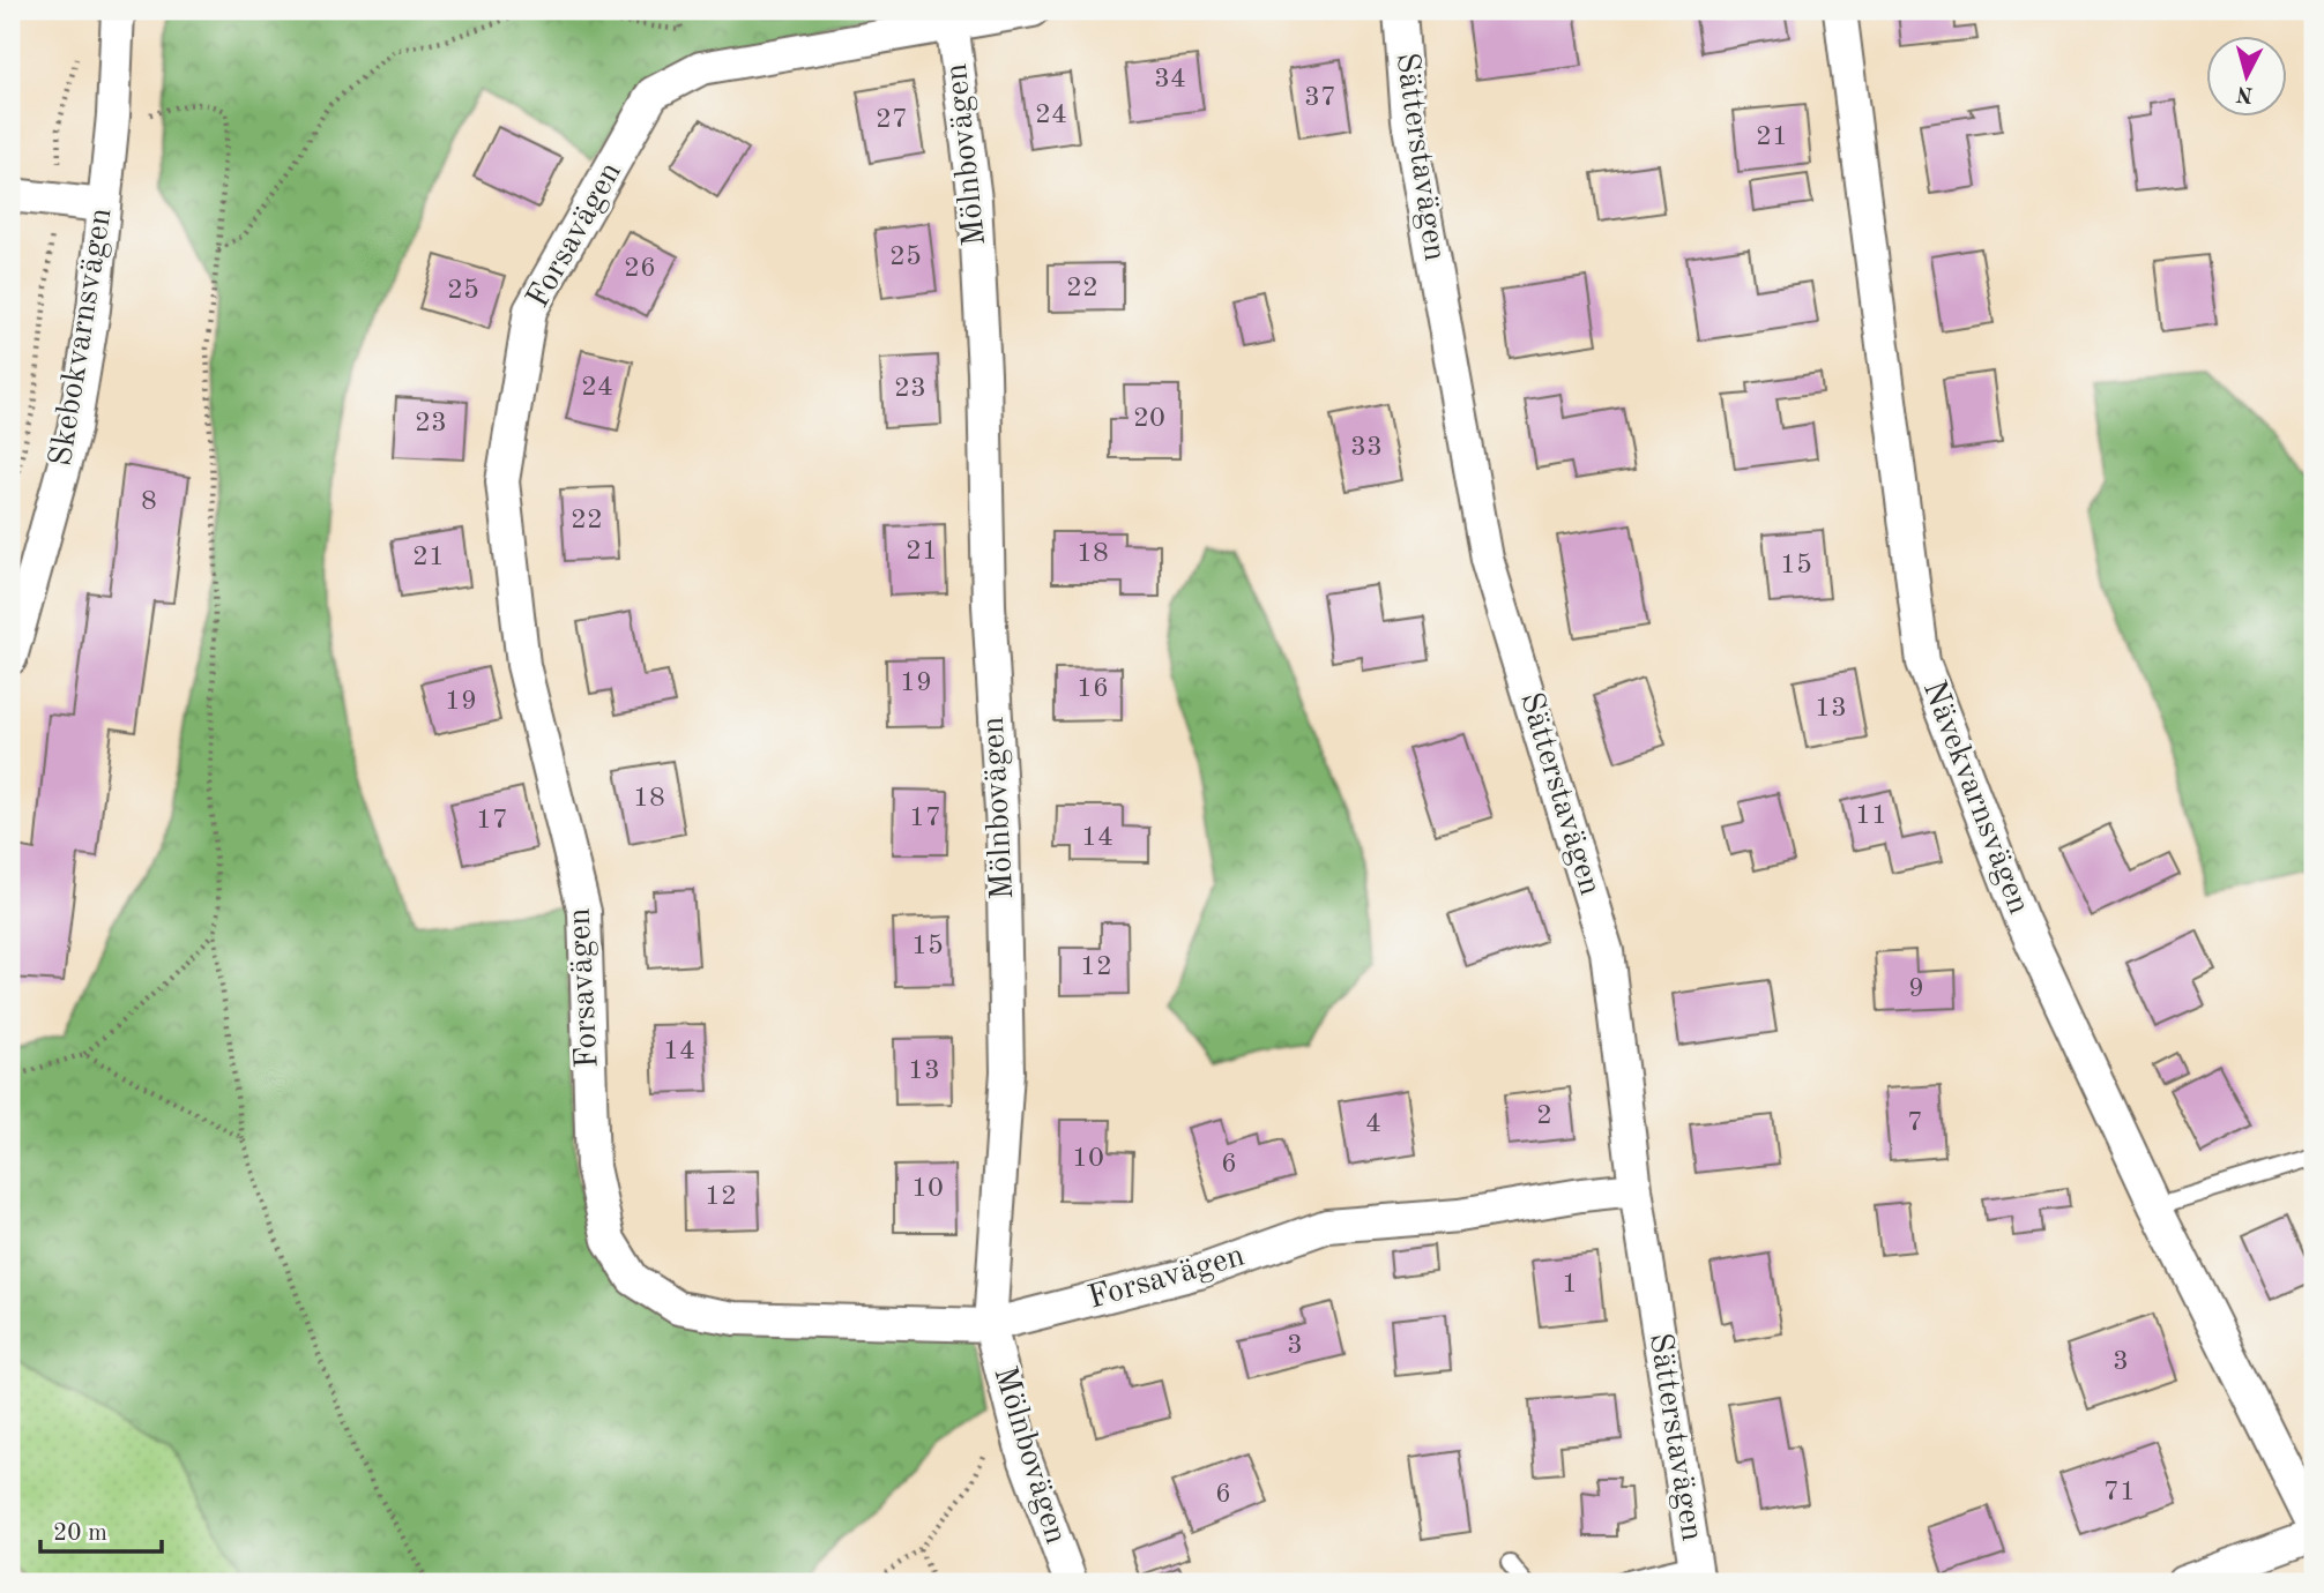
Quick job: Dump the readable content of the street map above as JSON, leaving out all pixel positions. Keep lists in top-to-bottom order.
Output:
{
  "streets": {
    "street": [
      "Mölnbovägen",
      "Sätterstavägen",
      "Forsavägen",
      "Skebokvarnsvägen",
      "Nävekvarnsvägen"
    ]
  },
  "crossings": [
    ["Mölnbovägen", "Forsavägen"],
    ["Sätterstavägen", "Forsavägen"]
  ],
  "house_numbers": [
    "34",
    "37",
    "24",
    "27",
    "21",
    "25",
    "26",
    "22",
    "25",
    "24",
    "23",
    "20",
    "23",
    "33",
    "8",
    "22",
    "21",
    "18",
    "21",
    "15",
    "19",
    "16",
    "19",
    "13",
    "18",
    "11",
    "17",
    "17",
    "14",
    "15",
    "12",
    "9",
    "14",
    "13",
    "2",
    "7",
    "4",
    "10",
    "6",
    "10",
    "12",
    "1",
    "3",
    "3",
    "71",
    "6"
  ],
  "scale_bar": "20 m",
  "north": "bottom"
}
